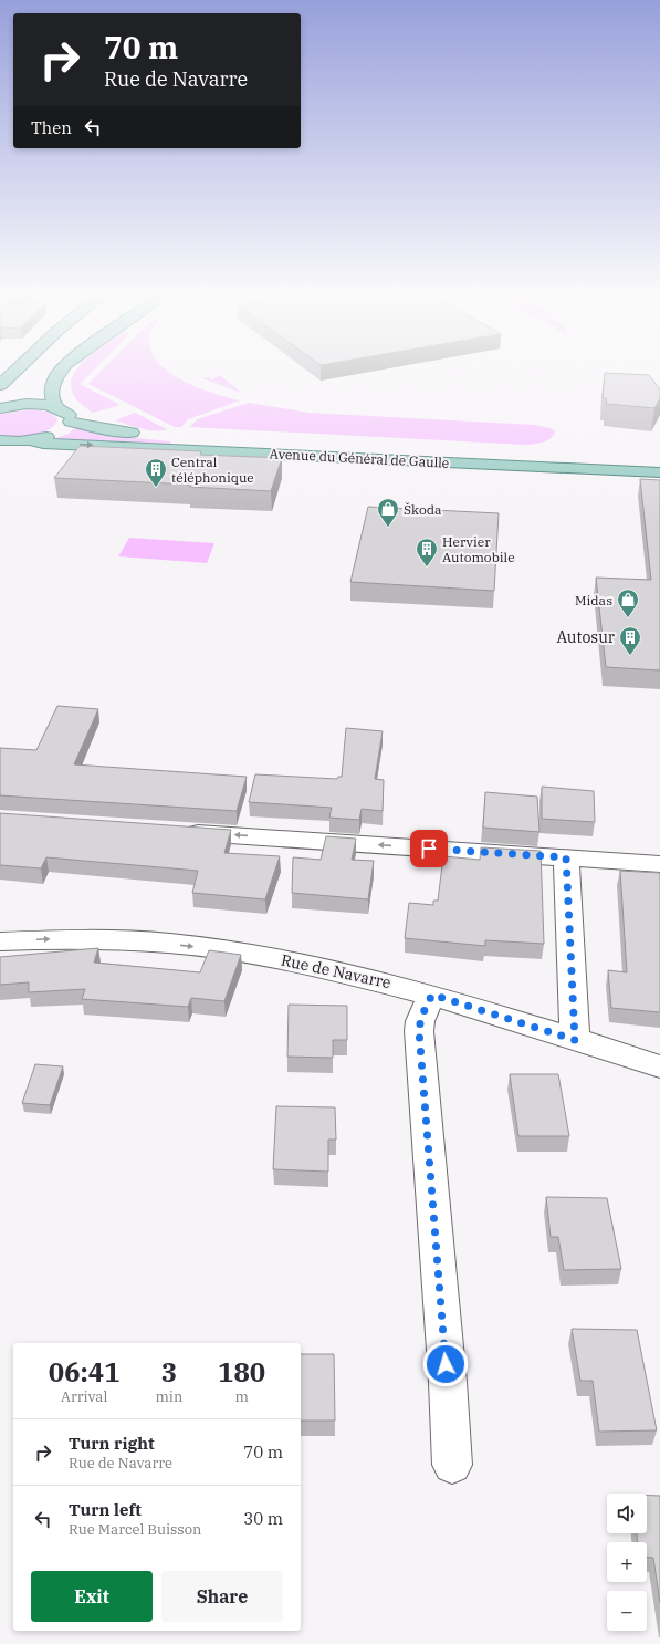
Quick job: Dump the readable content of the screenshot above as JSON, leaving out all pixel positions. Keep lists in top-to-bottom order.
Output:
{
  "streets": {
    "main road": ["Avenue du Général de Gaulle"],
    "street": ["Rue de Navarre"]
  },
  "places": {
    "building": ["Central téléphonique", "Hervier Automobile", "Autosur"],
    "shop": ["Škoda", "Midas"]
  },
  "page": {
    "turn": ["70 m", "Rue de Navarre"],
    "then": "Then",
    "eta": [
      "06:41",
      "Arrival",
      "3",
      "min",
      "180",
      "m"
    ],
    "list": [
      {
        "name": "Turn right",
        "note": "Rue de Navarre",
        "value": "70 m"
      },
      {
        "name": "Turn left",
        "note": "Rue Marcel Buisson",
        "value": "30 m"
      }
    ],
    "map_buttons": ["+", "−"],
    "buttons": ["Exit", "Share"]
  }
}
